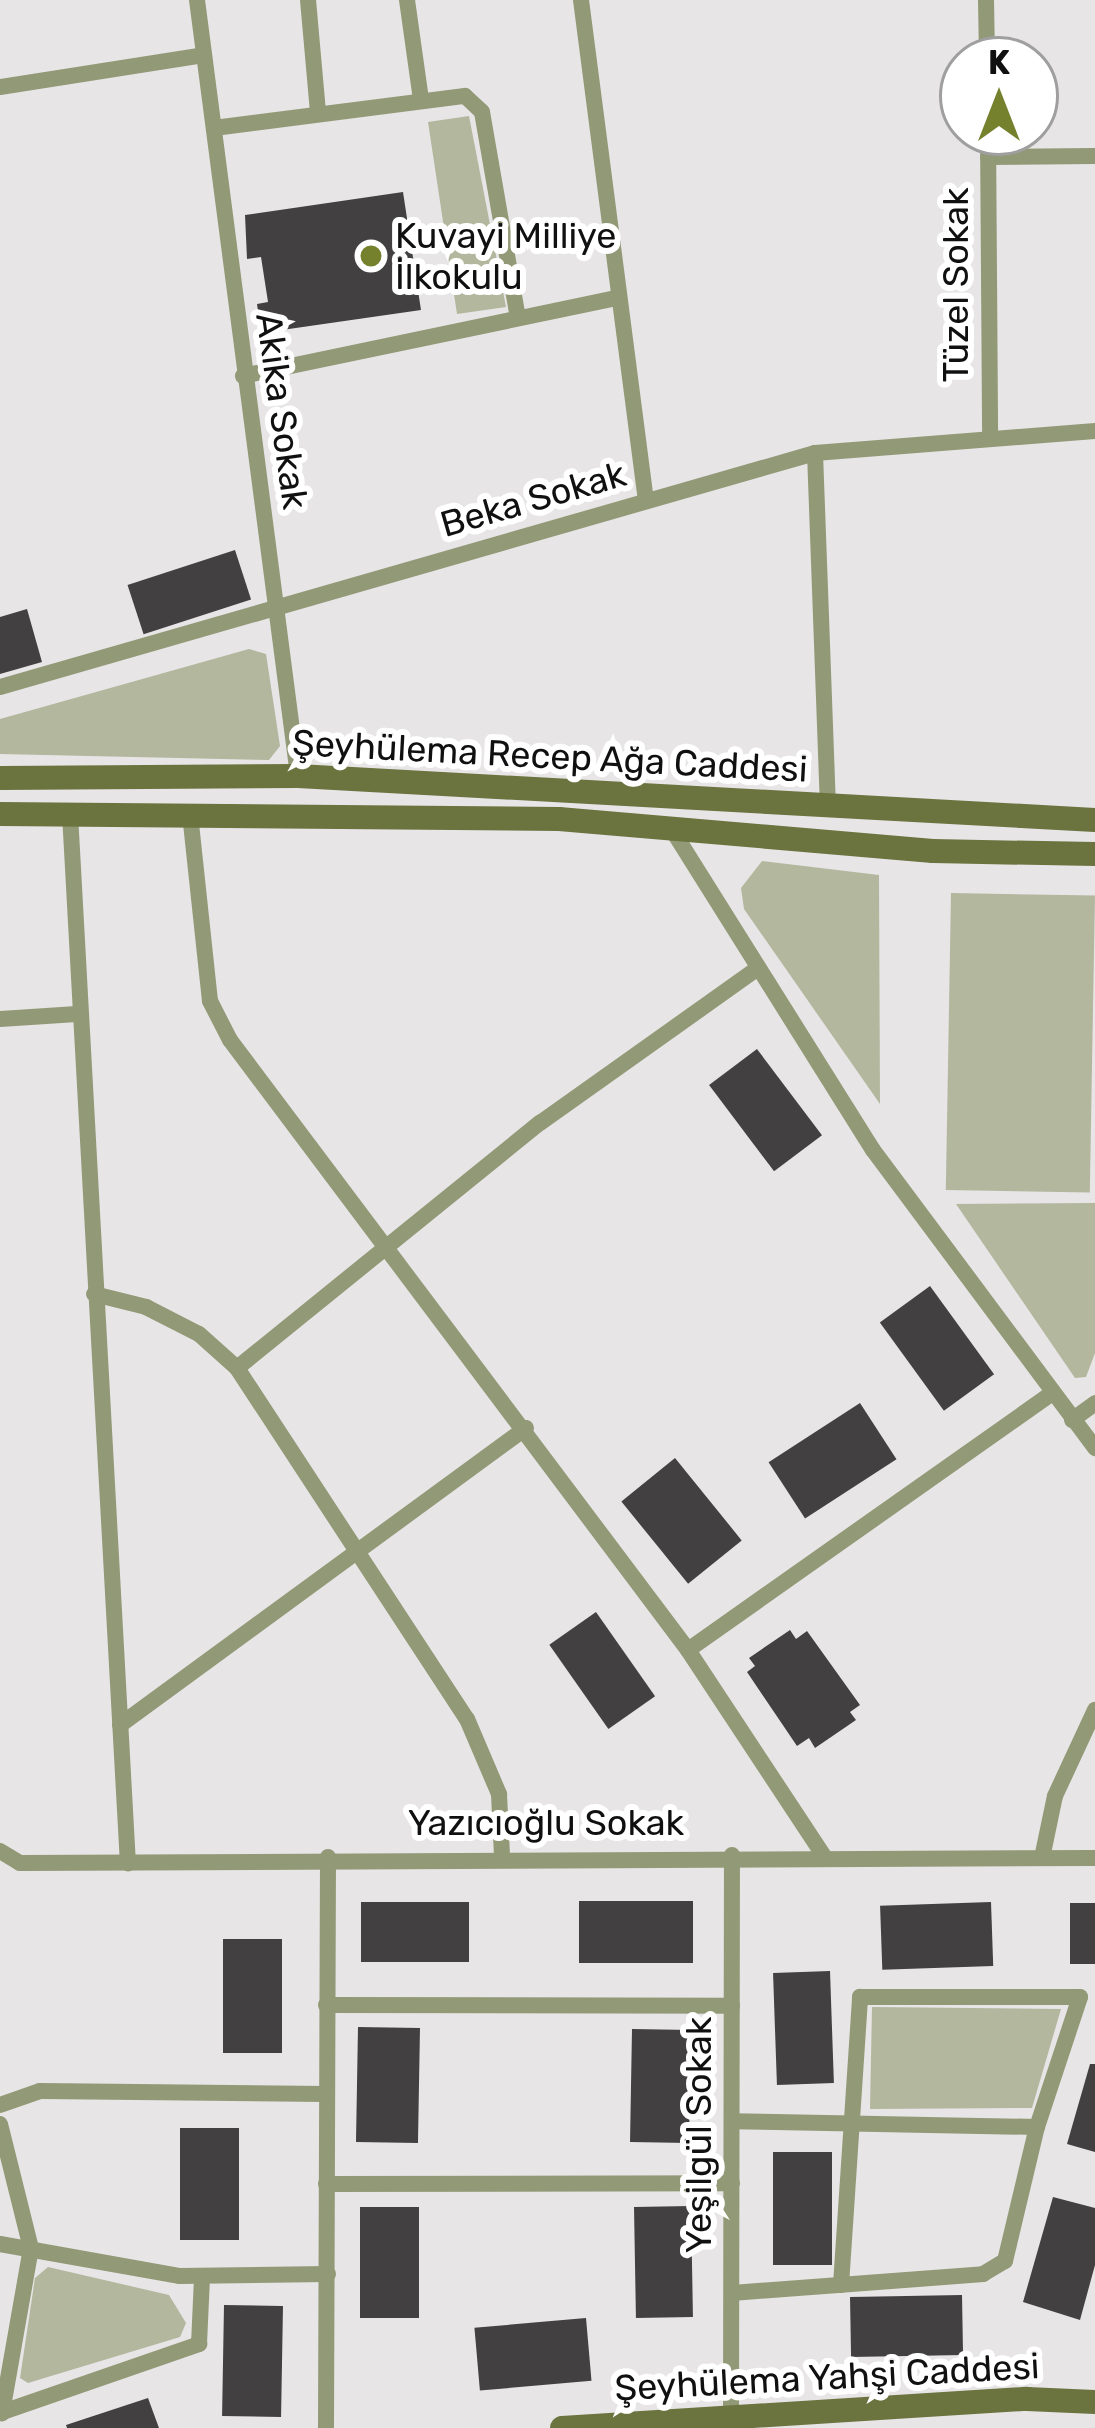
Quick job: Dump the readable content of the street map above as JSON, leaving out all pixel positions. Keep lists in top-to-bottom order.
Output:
{
  "streets": {
    "street": [
      "Tüzel Sokak",
      "Akika Sokak",
      "Beka Sokak",
      "Şeyhülema Recep Ağa Caddesi",
      "Yazıcıoğlu Sokak",
      "Yeşilgül Sokak",
      "Şeyhülema Yahşi Caddesi"
    ]
  },
  "crossings": [
    ["Tüzel Sokak", "Beka Sokak"],
    ["Akika Sokak", "Beka Sokak"],
    ["Akika Sokak", "Şeyhülema Recep Ağa Caddesi"],
    ["Yazıcıoğlu Sokak", "Yeşilgül Sokak"],
    ["Yeşilgül Sokak", "Şeyhülema Yahşi Caddesi"]
  ],
  "places": ["Kuvayi Milliye İlkokulu"],
  "north": "top"
}
